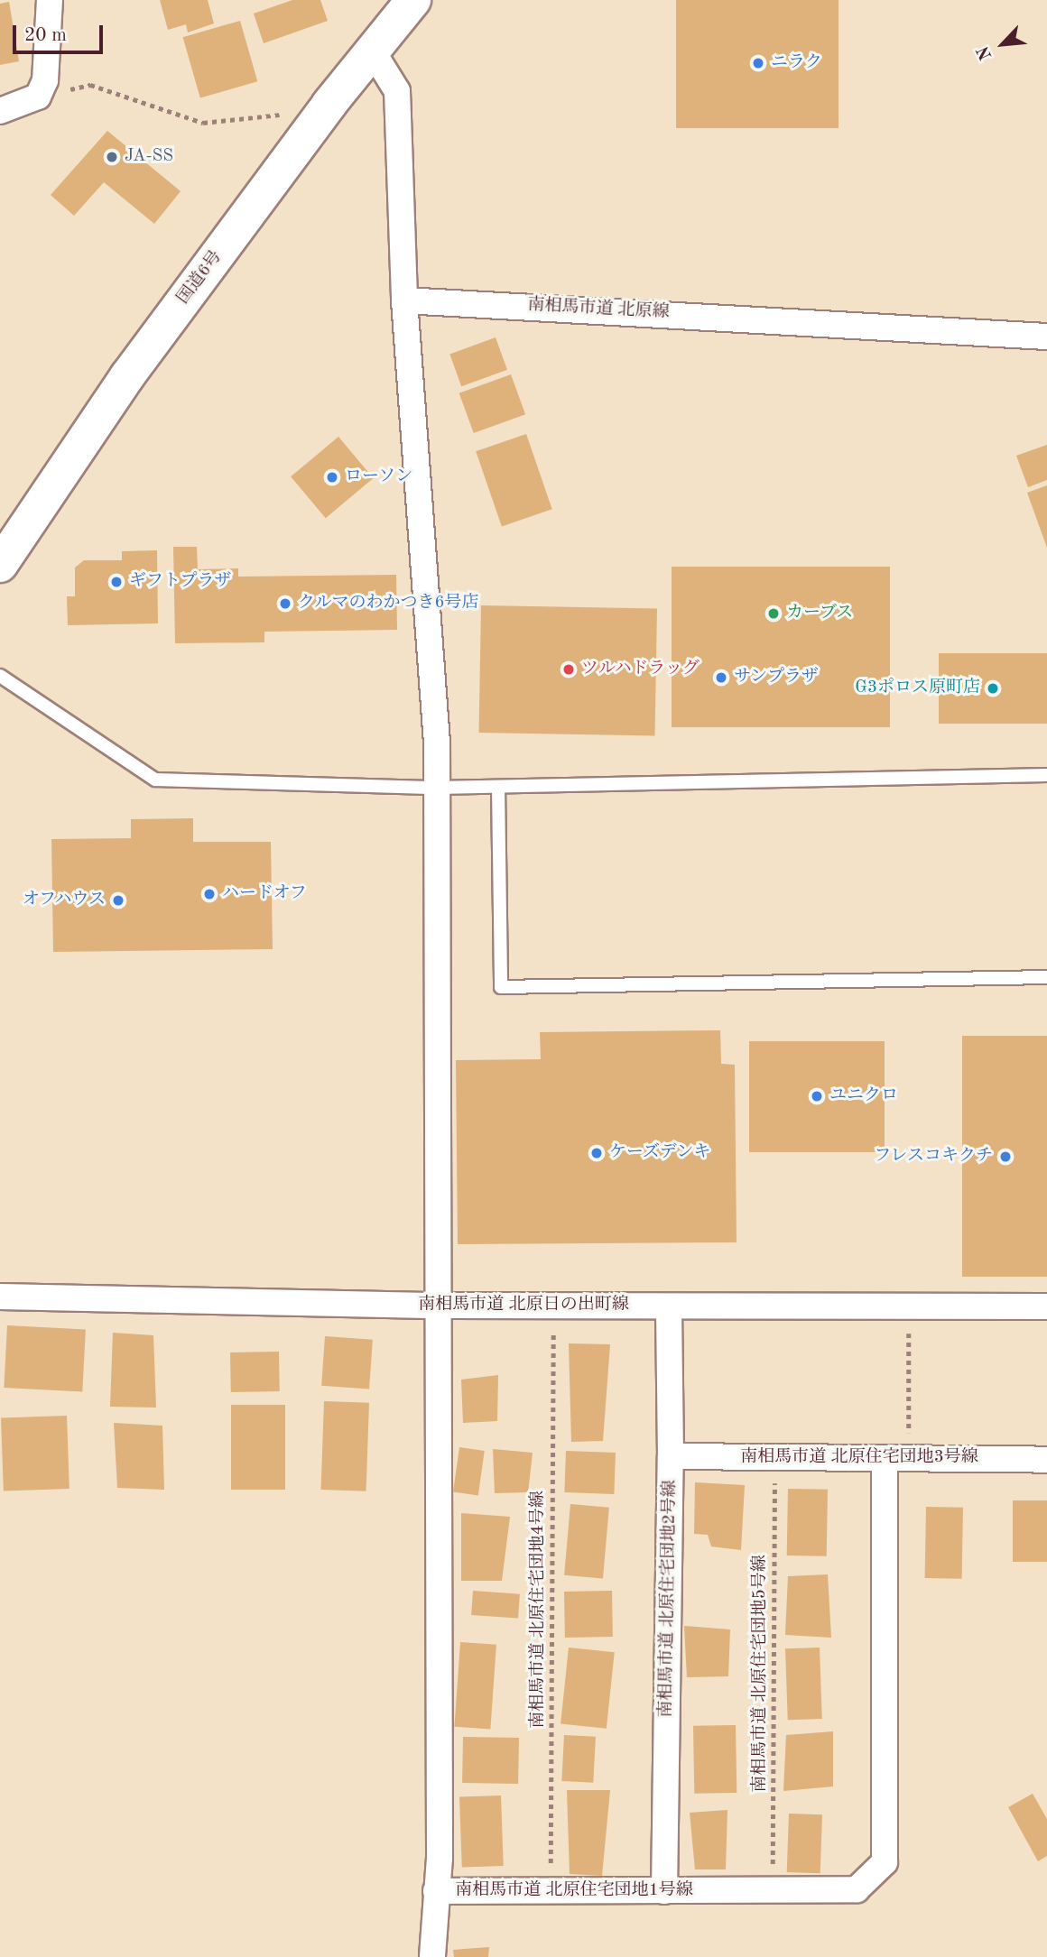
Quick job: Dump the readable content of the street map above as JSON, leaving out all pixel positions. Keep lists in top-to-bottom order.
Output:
{
  "streets": {
    "highway": ["国道6号"],
    "street": [
      "南相馬市道 北原線",
      "南相馬市道 北原日の出町線",
      "南相馬市道 北原住宅団地3号線",
      "南相馬市道 北原住宅団地2号線",
      "南相馬市道 北原住宅団地1号線"
    ],
    "path": ["南相馬市道 北原住宅団地4号線", "南相馬市道 北原住宅団地5号線"]
  },
  "crossings": [
    ["南相馬市道 北原線", "南相馬市道 北原住宅団地1号線"],
    ["南相馬市道 北原日の出町線", "南相馬市道 北原住宅団地2号線"],
    ["南相馬市道 北原日の出町線", "南相馬市道 北原住宅団地1号線"],
    ["南相馬市道 北原住宅団地3号線", "南相馬市道 北原住宅団地2号線"],
    ["南相馬市道 北原住宅団地3号線", "南相馬市道 北原住宅団地5号線"],
    ["南相馬市道 北原住宅団地3号線", "南相馬市道 北原住宅団地1号線"],
    ["南相馬市道 北原住宅団地2号線", "南相馬市道 北原住宅団地1号線"],
    ["南相馬市道 北原住宅団地4号線", "南相馬市道 北原住宅団地1号線"],
    ["南相馬市道 北原住宅団地5号線", "南相馬市道 北原住宅団地1号線"]
  ],
  "places": [
    "ニラク",
    "JA-SS",
    "ローソン",
    "ギフトプラザ",
    "クルマのわかつき6号店",
    "カーブス",
    "ツルハドラッグ",
    "サンプラザ",
    "G3ポロス原町店",
    "ハードオフ",
    "オフハウス",
    "ユニクロ",
    "ケーズデンキ",
    "フレスコキクチ"
  ],
  "scale_bar": "20 m",
  "north": "bottom left"
}
